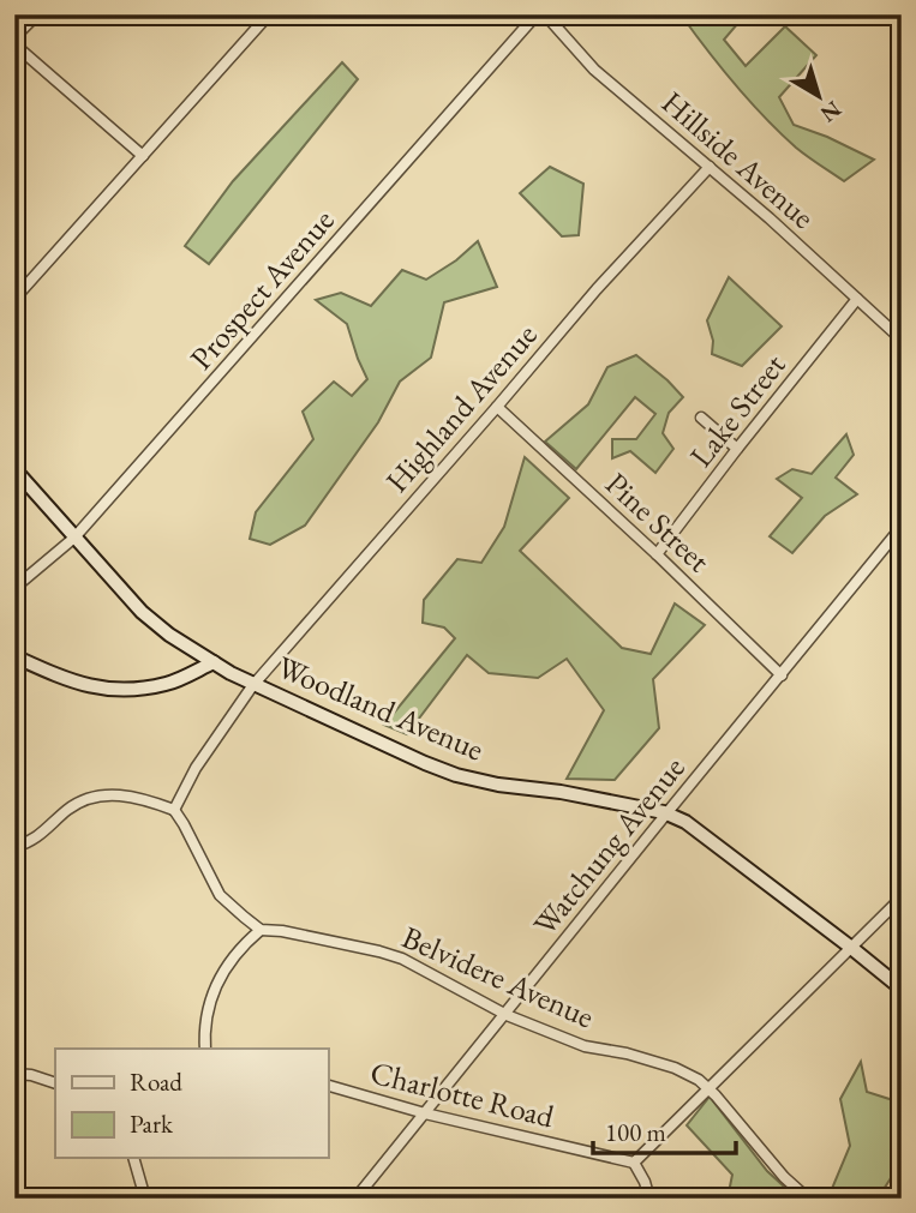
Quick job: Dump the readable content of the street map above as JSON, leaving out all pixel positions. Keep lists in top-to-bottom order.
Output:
{
  "streets": {
    "street": [
      "Hillside Avenue",
      "Prospect Avenue",
      "Highland Avenue",
      "Lake Street",
      "Pine Street",
      "Woodland Avenue",
      "Watchung Avenue",
      "Belvidere Avenue",
      "Charlotte Road"
    ]
  },
  "crossings": [
    ["Hillside Avenue", "Highland Avenue"],
    ["Hillside Avenue", "Lake Street"],
    ["Prospect Avenue", "Woodland Avenue"],
    ["Highland Avenue", "Pine Street"],
    ["Highland Avenue", "Woodland Avenue"],
    ["Lake Street", "Pine Street"],
    ["Pine Street", "Watchung Avenue"],
    ["Woodland Avenue", "Watchung Avenue"],
    ["Watchung Avenue", "Belvidere Avenue"],
    ["Watchung Avenue", "Charlotte Road"]
  ],
  "legend": ["Road", "Park"],
  "scale_bar": "100 m",
  "north": "bottom right"
}
